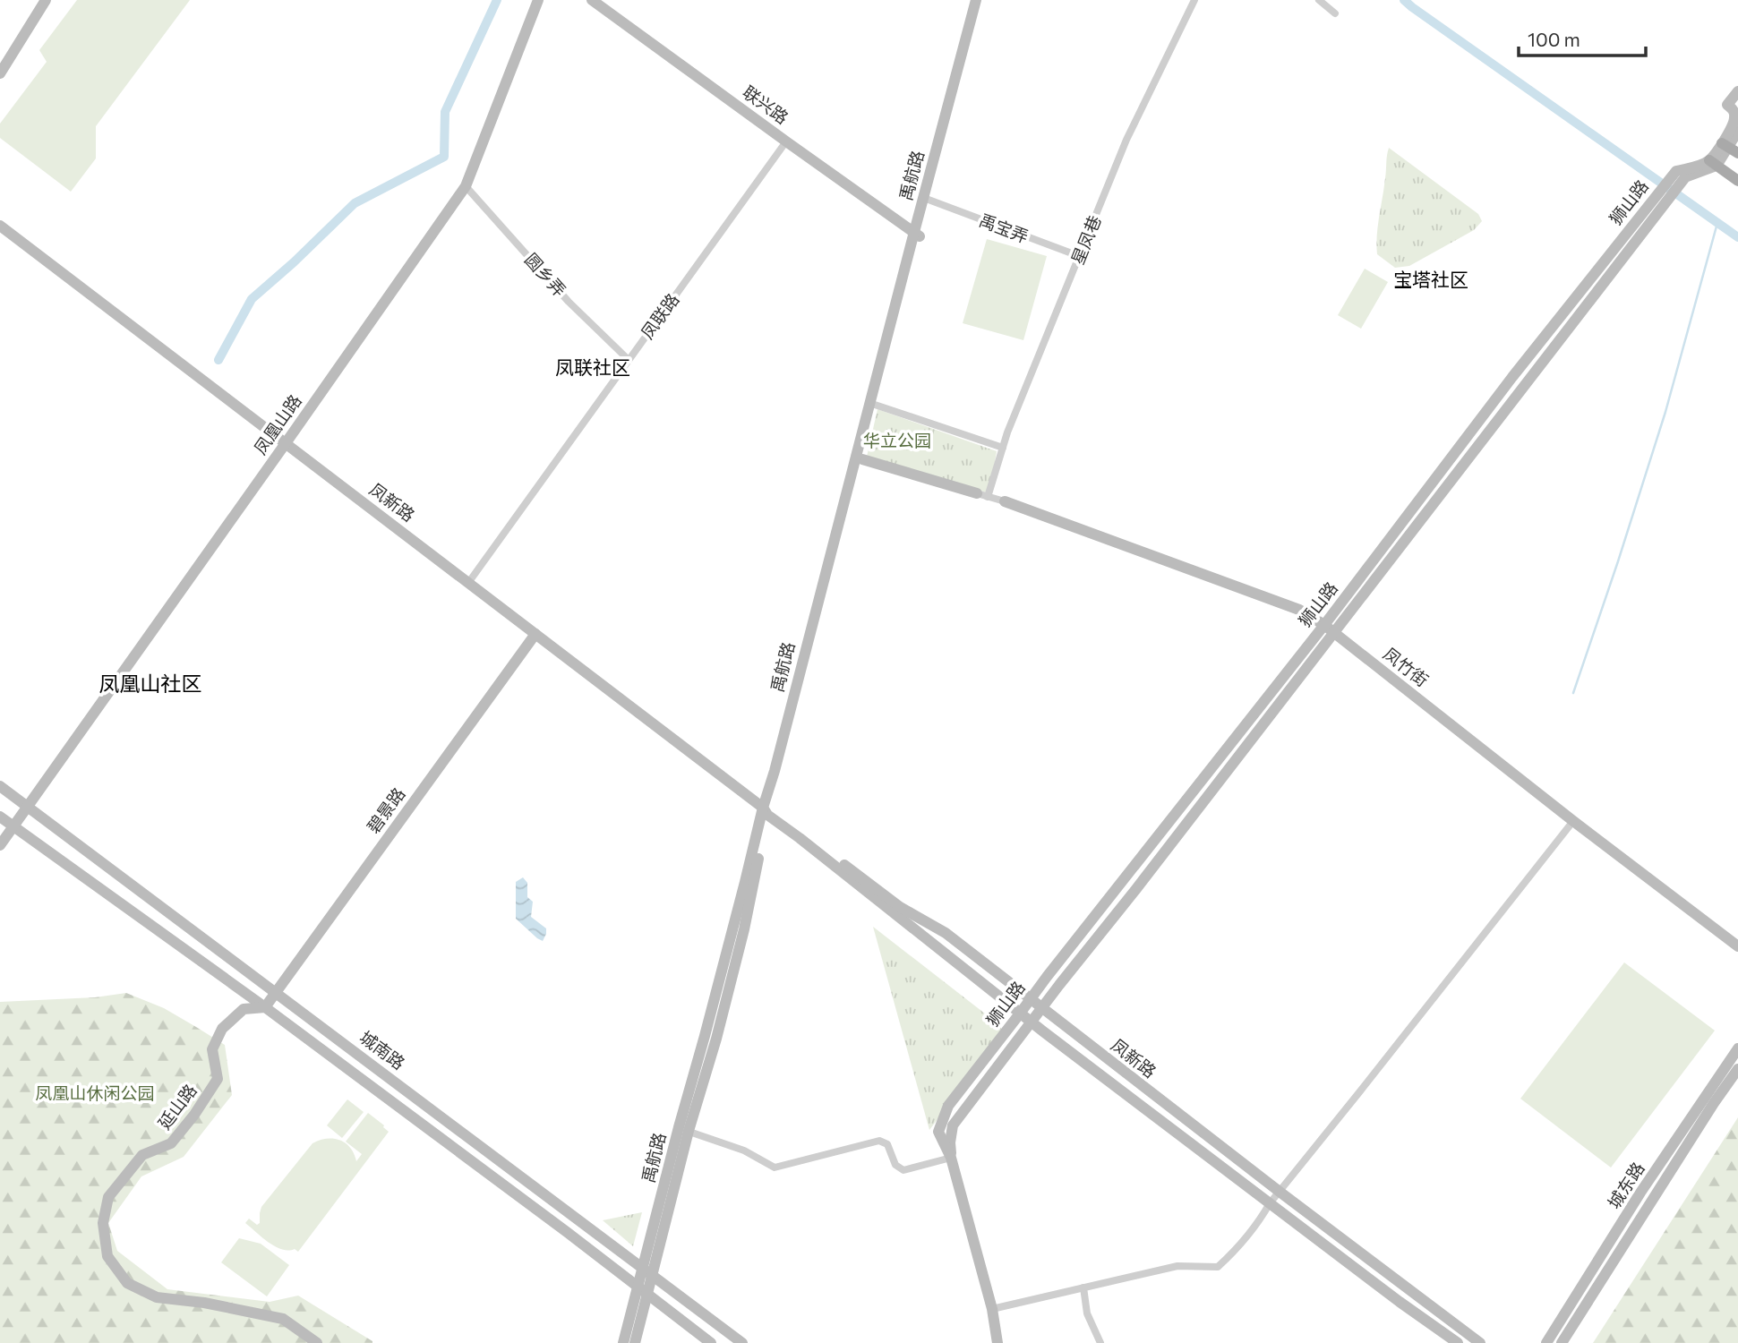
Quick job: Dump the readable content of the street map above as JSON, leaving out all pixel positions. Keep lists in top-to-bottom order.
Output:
{
  "streets": {
    "main road": [
      "联兴路",
      "禹航路",
      "狮山路",
      "凤凰山路",
      "凤新路",
      "凤竹街",
      "碧景路",
      "城南路",
      "延山路",
      "城东路"
    ],
    "street": [
      "禹宝弄",
      "星凤巷",
      "圆乡弄",
      "凤联路"
    ]
  },
  "crossings": [
    ["联兴路", "禹航路"],
    ["联兴路", "凤联路"],
    ["禹航路", "禹宝弄"],
    ["禹航路", "凤新路"],
    ["禹航路", "城南路"],
    ["狮山路", "凤新路"],
    ["狮山路", "凤竹街"],
    ["禹宝弄", "星凤巷"],
    ["圆乡弄", "凤联路"],
    ["圆乡弄", "凤凰山路"],
    ["凤联路", "凤新路"],
    ["凤凰山路", "凤新路"],
    ["凤凰山路", "城南路"],
    ["凤新路", "碧景路"],
    ["碧景路", "城南路"],
    ["碧景路", "延山路"],
    ["城南路", "延山路"]
  ],
  "districts": ["宝塔社区", "凤联社区", "凤凰山社区"],
  "parks": ["华立公园", "凤凰山休闲公园"],
  "scale_bar": "100 m"
}
